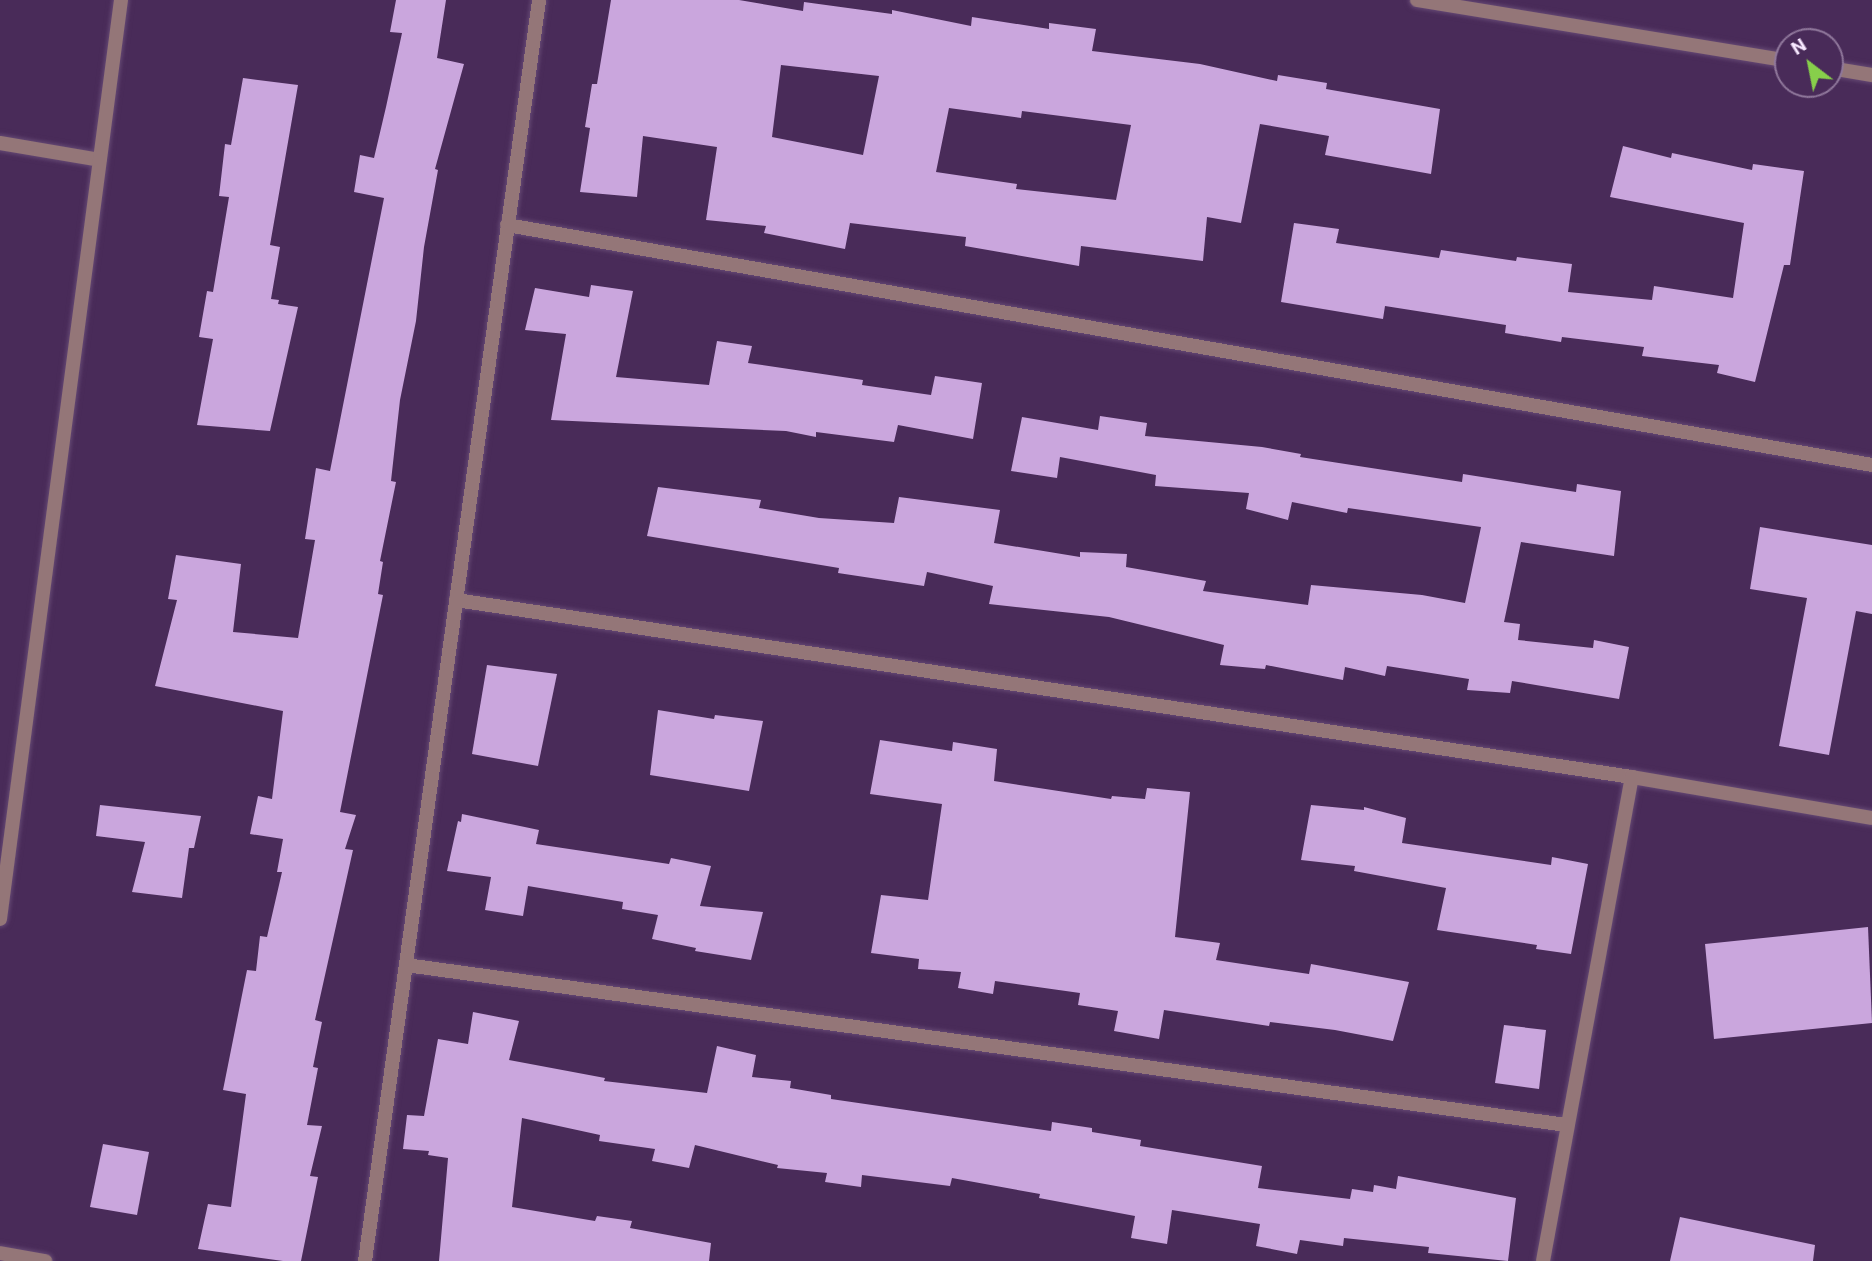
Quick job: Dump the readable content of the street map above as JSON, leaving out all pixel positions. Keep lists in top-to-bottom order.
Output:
{
  "north": "top left"
}
